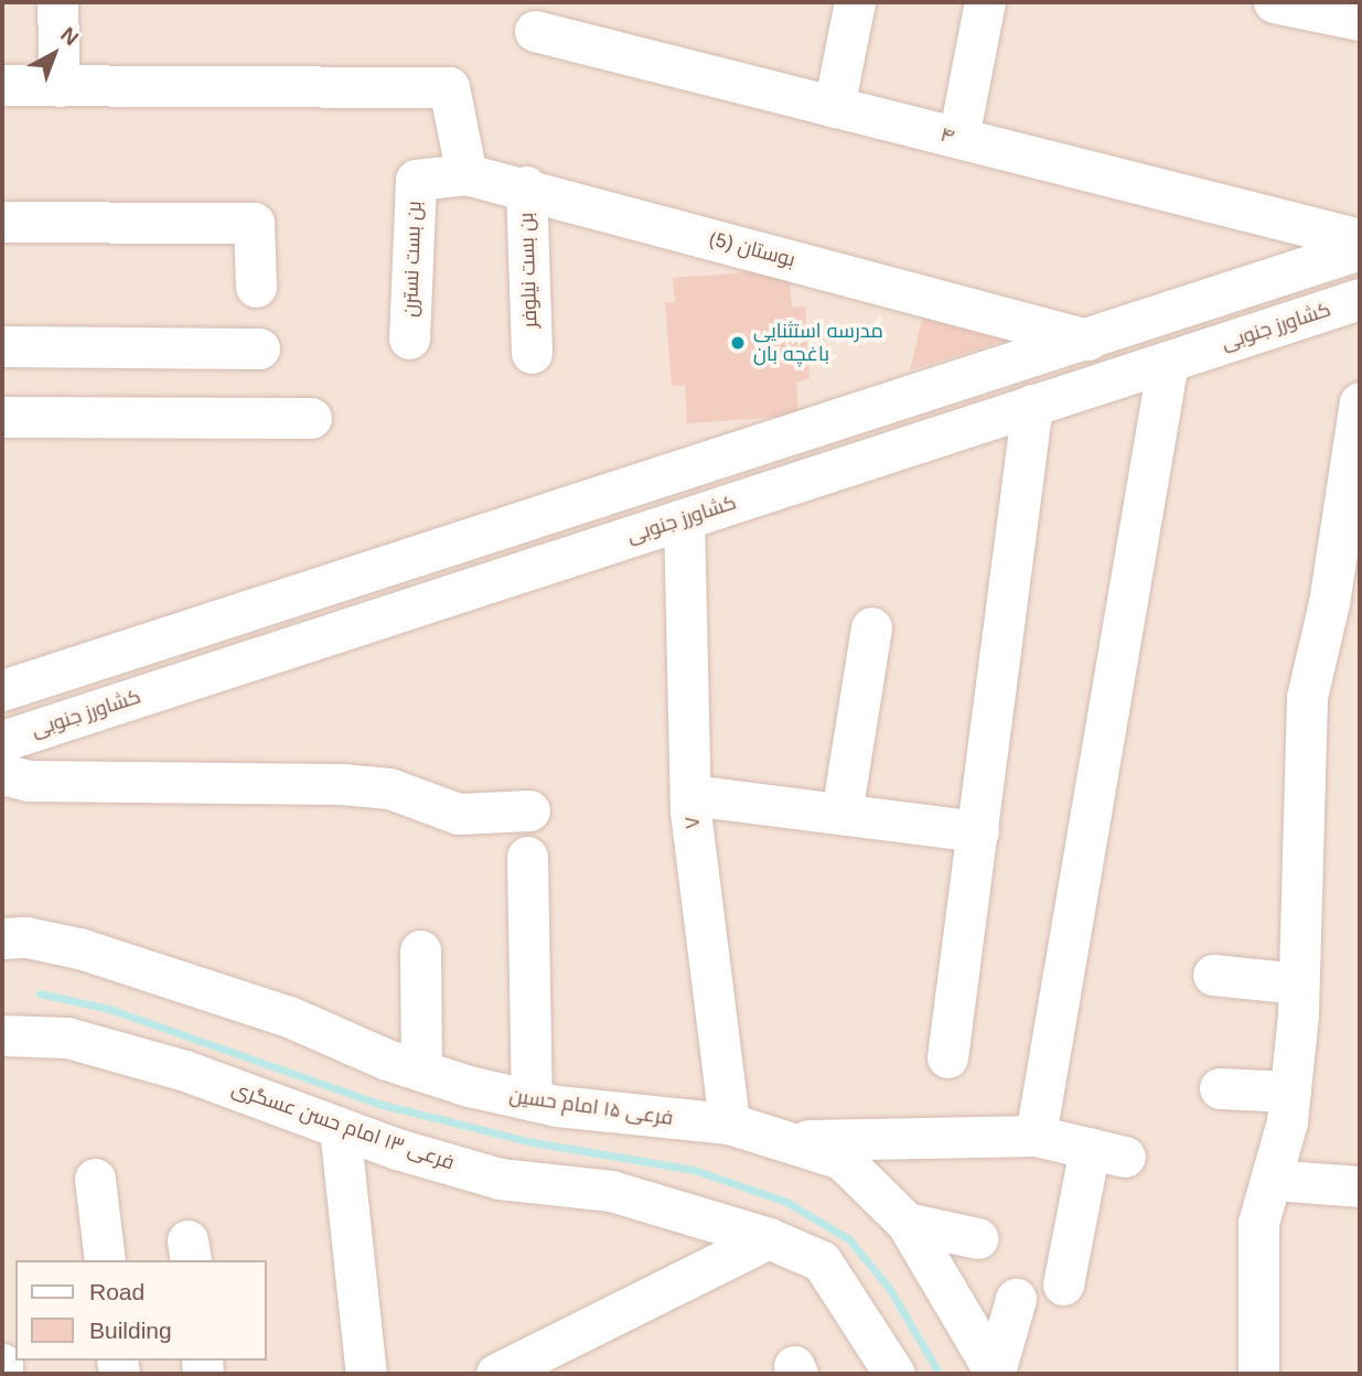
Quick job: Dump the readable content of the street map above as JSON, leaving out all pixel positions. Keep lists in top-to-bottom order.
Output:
{
  "streets": {
    "street": [
      "۴",
      "بوستان (5)",
      "بن بست نسترن",
      "بن بست نیلوفر",
      "کشاورز جنوبی",
      "۷",
      "فرعی ۱۵ امام حسین",
      "فرعی ۱۳ امام حسن عسگری"
    ]
  },
  "crossings": [
    ["بوستان (5)", "بن بست نسترن"],
    ["بوستان (5)", "بن بست نیلوفر"],
    ["کشاورز جنوبی", "۷"],
    ["۷", "فرعی ۱۵ امام حسین"]
  ],
  "places": ["مدرسه استثنایی باغچه بان"],
  "legend": ["Road", "Building"],
  "north": "top right"
}
